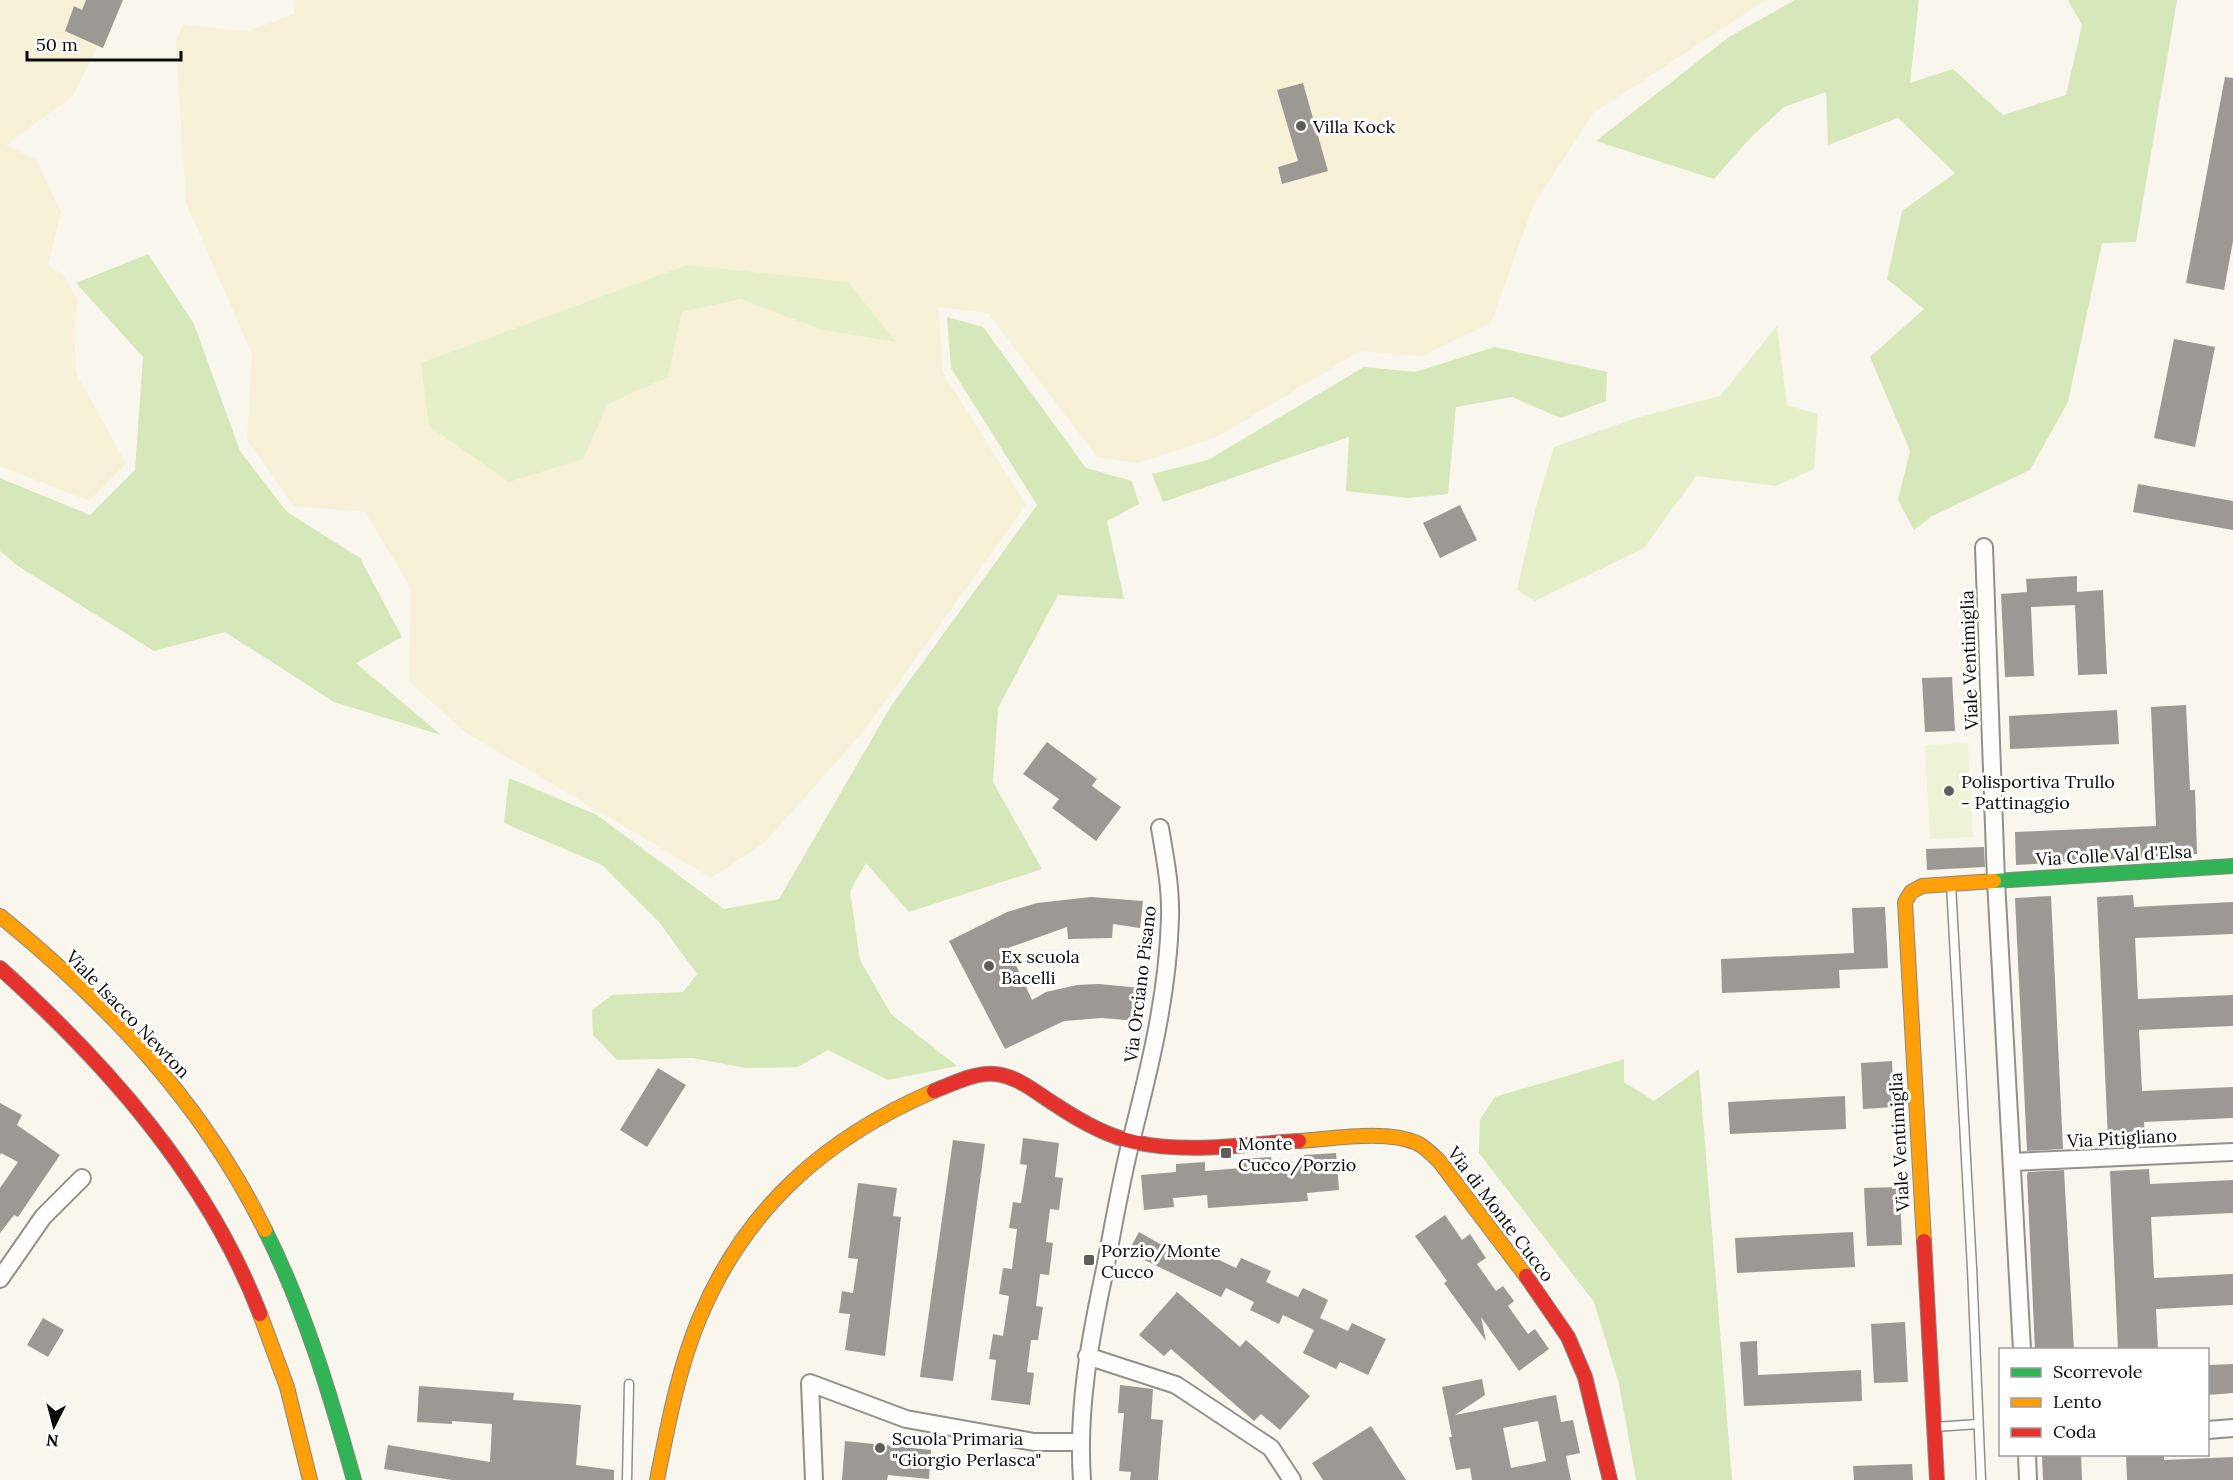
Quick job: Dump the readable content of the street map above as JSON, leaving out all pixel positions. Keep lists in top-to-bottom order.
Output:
{
  "streets": {
    "main road": [
      "Viale Ventimiglia",
      "Via Colle Val d'Elsa",
      "Viale Isacco Newton",
      "Via di Monte Cucco"
    ],
    "street": ["Via Orciano Pisano", "Via Pitigliano"]
  },
  "crossings": [
    ["Viale Ventimiglia", "Via Colle Val d'Elsa"],
    ["Viale Ventimiglia", "Via Pitigliano"],
    ["Via Orciano Pisano", "Via di Monte Cucco"]
  ],
  "places": {
    "other": [
      "Villa Kock",
      "Polisportiva Trullo - Pattinaggio",
      "Ex scuola Bacelli",
      "Scuola Primaria \"Giorgio Perlasca\""
    ],
    "transit": ["Monte Cucco/Porzio", "Porzio/Monte Cucco"]
  },
  "legend": ["Scorrevole", "Lento", "Coda"],
  "scale_bar": "50 m",
  "north": "bottom"
}
